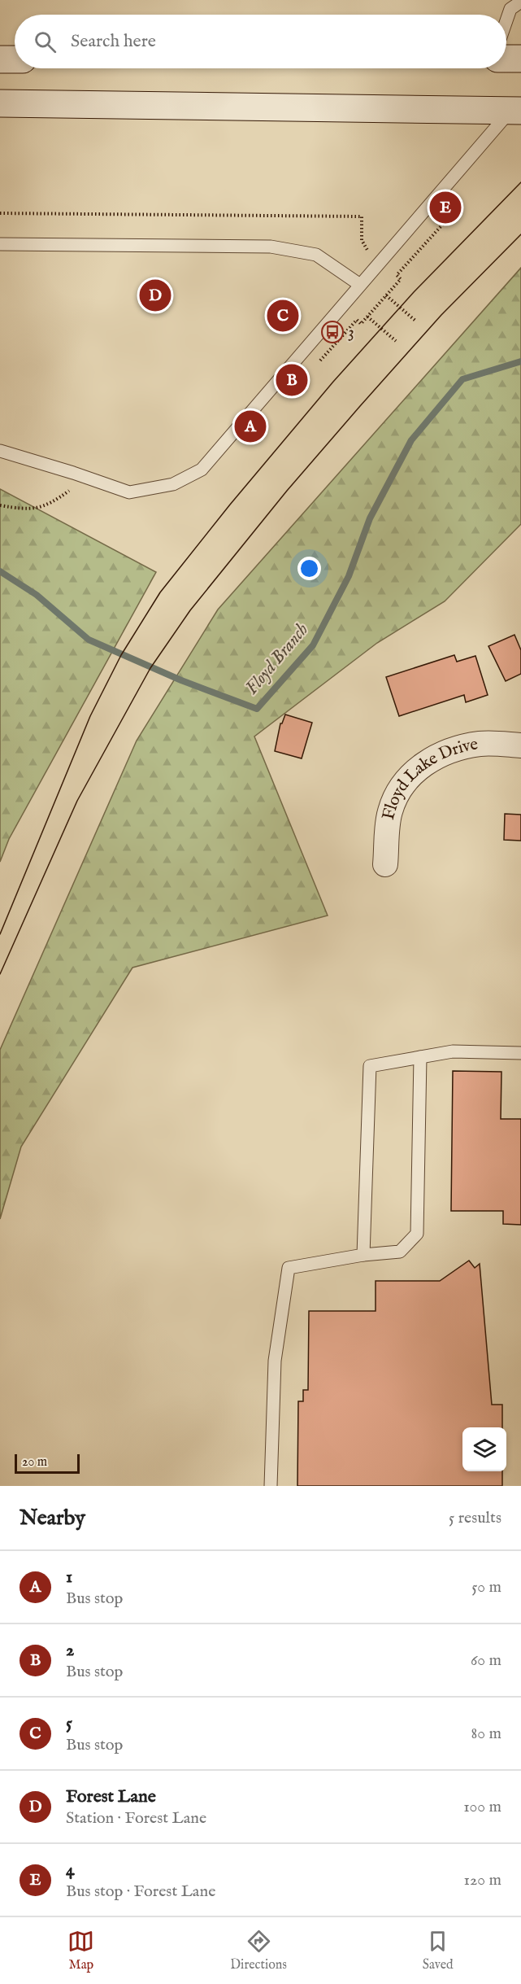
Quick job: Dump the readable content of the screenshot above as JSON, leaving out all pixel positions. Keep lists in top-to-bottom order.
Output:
{
  "streets": {
    "street": ["Floyd Lake Drive"]
  },
  "water": ["Floyd Branch"],
  "places": {
    "bus stop": ["3"]
  },
  "scale_bar": "20 m",
  "page": {
    "search": "Search here",
    "pins": [
      "E",
      "D",
      "C",
      "B",
      "A"
    ],
    "scale": "20 m",
    "heading": ["Nearby", "5 results"],
    "list": [
      {
        "mark": "A",
        "name": "1",
        "note": "Bus stop",
        "value": "50 m"
      },
      {
        "mark": "B",
        "name": "2",
        "note": "Bus stop",
        "value": "60 m"
      },
      {
        "mark": "C",
        "name": "5",
        "note": "Bus stop",
        "value": "80 m"
      },
      {
        "mark": "D",
        "name": "Forest Lane",
        "note": "Station · Forest Lane",
        "value": "100 m"
      },
      {
        "mark": "E",
        "name": "4",
        "note": "Bus stop · Forest Lane",
        "value": "120 m"
      }
    ],
    "nav": ["Map", "Directions", "Saved"]
  }
}
